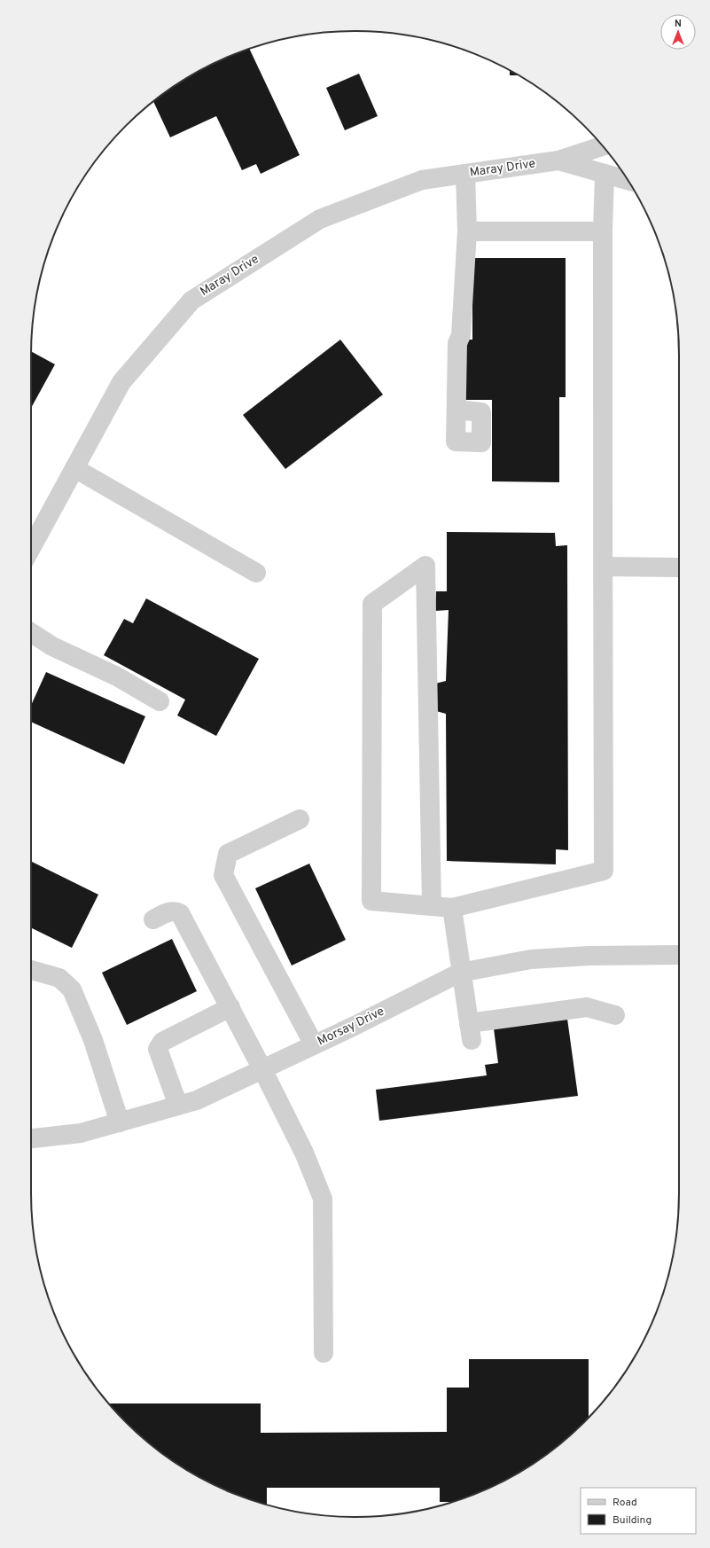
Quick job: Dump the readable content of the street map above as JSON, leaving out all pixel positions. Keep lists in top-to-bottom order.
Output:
{
  "streets": {
    "street": ["Maray Drive", "Morsay Drive"]
  },
  "legend": ["Road", "Building"],
  "north": "top"
}
